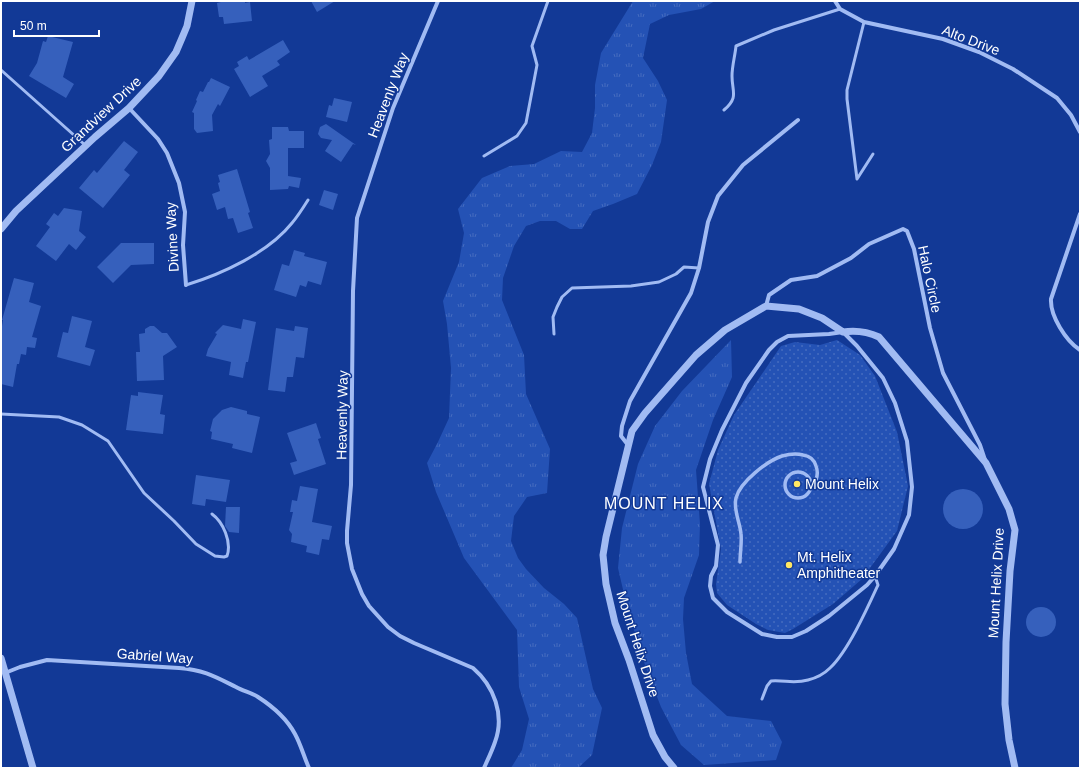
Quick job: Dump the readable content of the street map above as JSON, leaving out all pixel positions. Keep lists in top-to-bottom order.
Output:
{
  "streets": {
    "street": [
      "Alto Drive",
      "Heavenly Way",
      "Grandview Drive",
      "Divine Way",
      "Halo Circle",
      "Mount Helix Drive",
      "Gabriel Way"
    ]
  },
  "crossings": [
    ["Grandview Drive", "Divine Way"],
    ["Halo Circle", "Mount Helix Drive"]
  ],
  "districts": ["MOUNT HELIX"],
  "places": ["Mount Helix", "Mt. Helix Amphitheater"],
  "scale_bar": "50 m"
}
